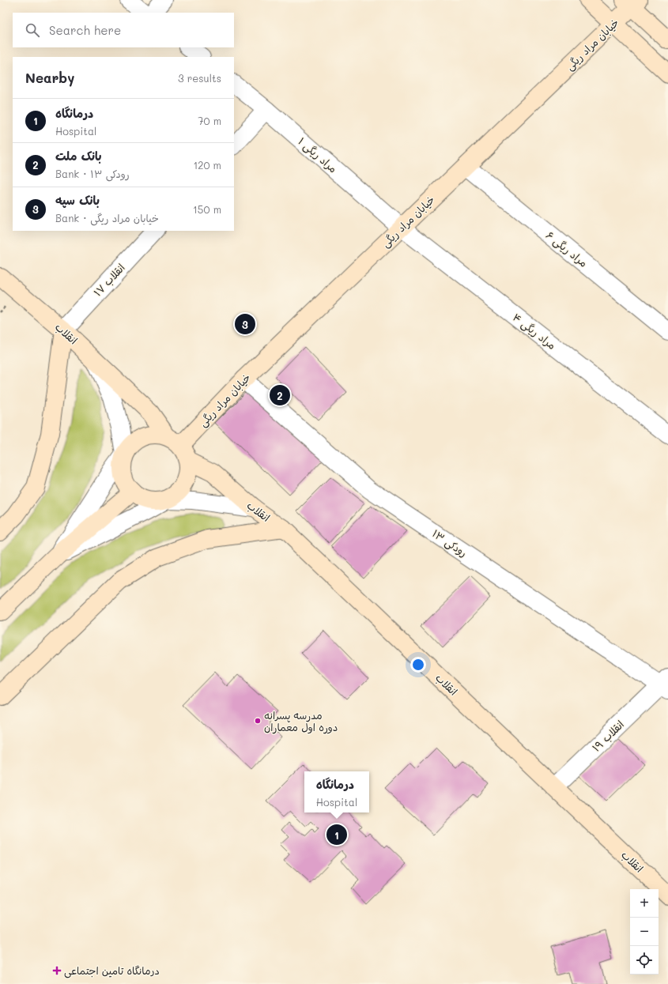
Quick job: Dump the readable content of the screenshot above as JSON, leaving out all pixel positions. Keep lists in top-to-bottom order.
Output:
{
  "streets": {
    "street": [
      "خیابان مراد ریگی",
      "مراد ریگی ۱",
      "مراد ریگی ۶",
      "انقلاب ۱۷",
      "مراد ریگی ۴",
      "انقلاب",
      "رودکی ۱۳",
      "انقلاب ۱۹"
    ]
  },
  "crossings": [
    ["خیابان مراد ریگی", "مراد ریگی ۱"],
    ["خیابان مراد ریگی", "مراد ریگی ۶"],
    ["خیابان مراد ریگی", "مراد ریگی ۴"],
    ["خیابان مراد ریگی", "انقلاب"],
    ["خیابان مراد ریگی", "رودکی ۱۳"],
    ["مراد ریگی ۱", "مراد ریگی ۴"],
    ["انقلاب ۱۷", "انقلاب"],
    ["انقلاب", "انقلاب ۱۹"],
    ["رودکی ۱۳", "انقلاب ۱۹"]
  ],
  "places": {
    "other": ["مدرسه پسرانه دوره اول معماران"],
    "health": ["درمانگاه تامین اجتماعی"]
  },
  "page": {
    "search": "Search here",
    "heading": ["Nearby", "3 results"],
    "list": [
      {
        "mark": "1",
        "name": "درمانگاه",
        "note": "Hospital",
        "value": "70 m"
      },
      {
        "mark": "2",
        "name": "بانک ملت",
        "note": "Bank · رودکی ۱۳",
        "value": "120 m"
      },
      {
        "mark": "3",
        "name": "بانک سپه",
        "note": "Bank · خیابان مراد ریگی",
        "value": "150 m"
      }
    ],
    "pins": ["3", "2", "1"],
    "popup": ["درمانگاه", "Hospital"],
    "map_buttons": ["+", "−"]
  }
}
